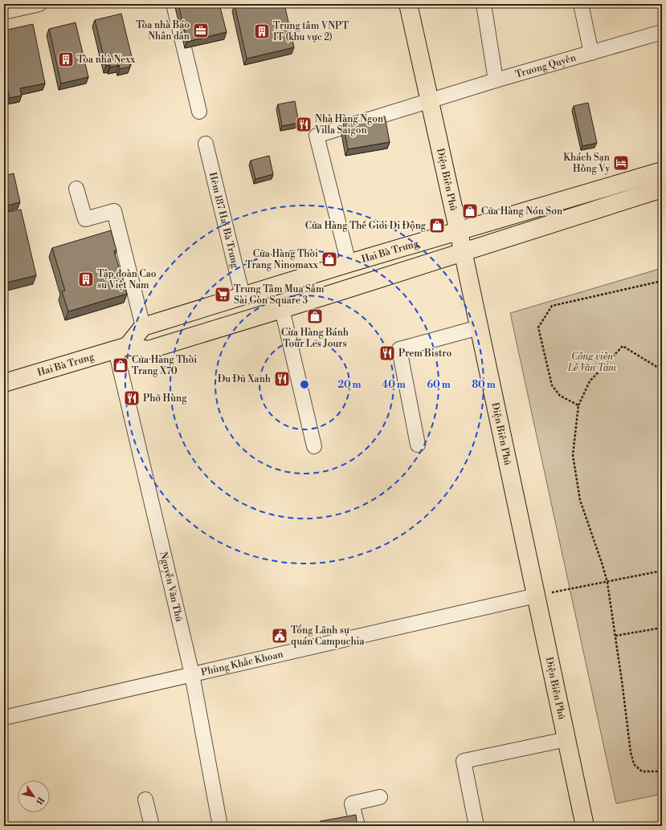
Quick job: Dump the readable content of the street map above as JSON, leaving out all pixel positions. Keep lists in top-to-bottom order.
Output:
{
  "streets": {
    "main road": ["Điện Biên Phủ", "Hai Bà Trưng"],
    "street": [
      "Trương Quyền",
      "Hẻm 187 Hai Bà Trưng",
      "Nguyễn Văn Thủ",
      "Phùng Khắc Khoan"
    ]
  },
  "crossings": [
    ["Trương Quyền", "Điện Biên Phủ"],
    ["Trương Quyền", "Hai Bà Trưng"],
    ["Điện Biên Phủ", "Hai Bà Trưng"],
    ["Điện Biên Phủ", "Phùng Khắc Khoan"],
    ["Hẻm 187 Hai Bà Trưng", "Hai Bà Trưng"],
    ["Hai Bà Trưng", "Nguyễn Văn Thủ"],
    ["Nguyễn Văn Thủ", "Phùng Khắc Khoan"]
  ],
  "parks": ["Công viên Lê Văn Tám"],
  "places": {
    "office": ["Tòa nhà Báo Nhân dân"],
    "building": ["Trung tâm VNPT IT (khu vực 2)", "Tòa nhà Nexx", "Tập đoàn Cao su Việt Nam"],
    "restaurant": [
      "Nhà Hàng Ngon Villa Saigon",
      "Prem Bistro",
      "Đu Đủ Xanh",
      "Phở Hùng"
    ],
    "hotel": ["Khách Sạn Hồng Vy"],
    "shop": [
      "Cửa Hàng Nón Sơn",
      "Cửa Hàng Thế Giới Di Động",
      "Cửa Hàng Thời Trang Ninomaxx",
      "Cừa Hàng Bánh Tour Les Jours",
      "Cửa Hàng Thời Trang X70"
    ],
    "supermarket": ["Trung Tâm Mua Sắm Sài Gòn Square 3"],
    "public building": ["Tổng Lãnh sự quán Campuchia"]
  },
  "north": "bottom right",
  "rings": [
    "20 m",
    "40 m",
    "60 m",
    "80 m"
  ]
}
